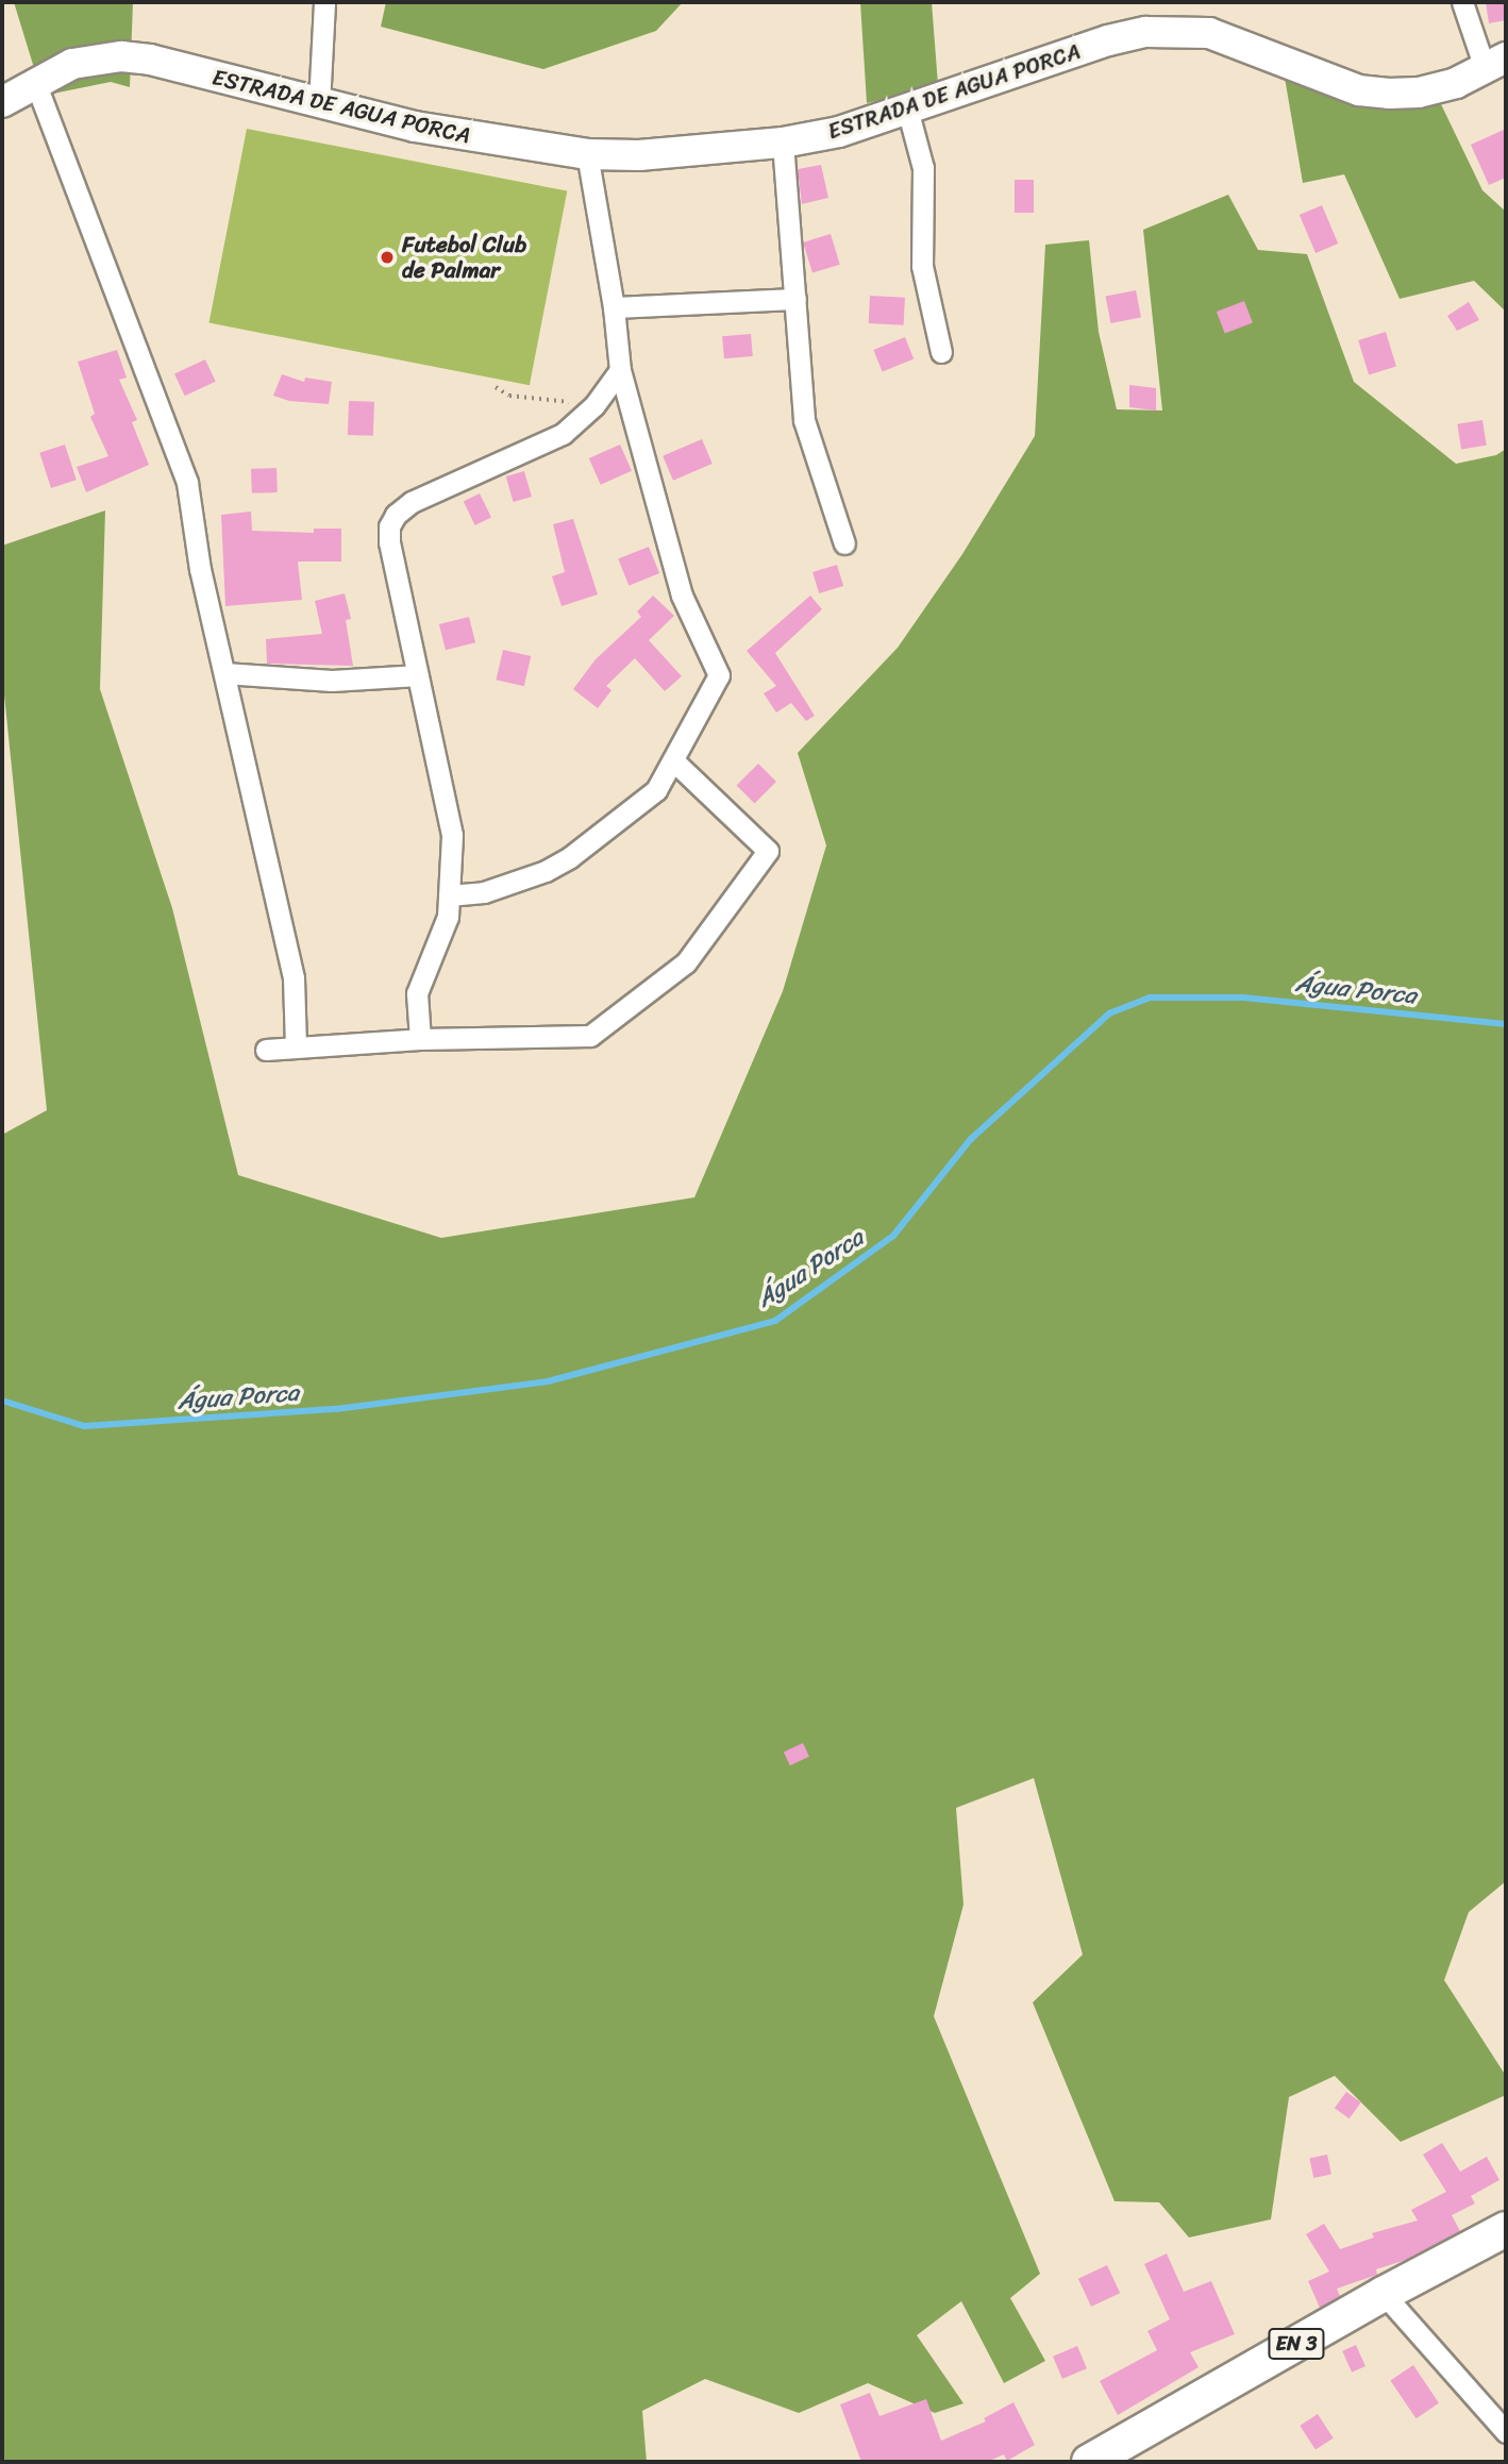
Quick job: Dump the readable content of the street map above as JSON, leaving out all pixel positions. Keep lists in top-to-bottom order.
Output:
{
  "streets": {
    "main road": ["ESTRADA DE AGUA PORCA", "EN 3"]
  },
  "water": ["Água Porca"],
  "places": ["Futebol Club de Palmar"]
}
